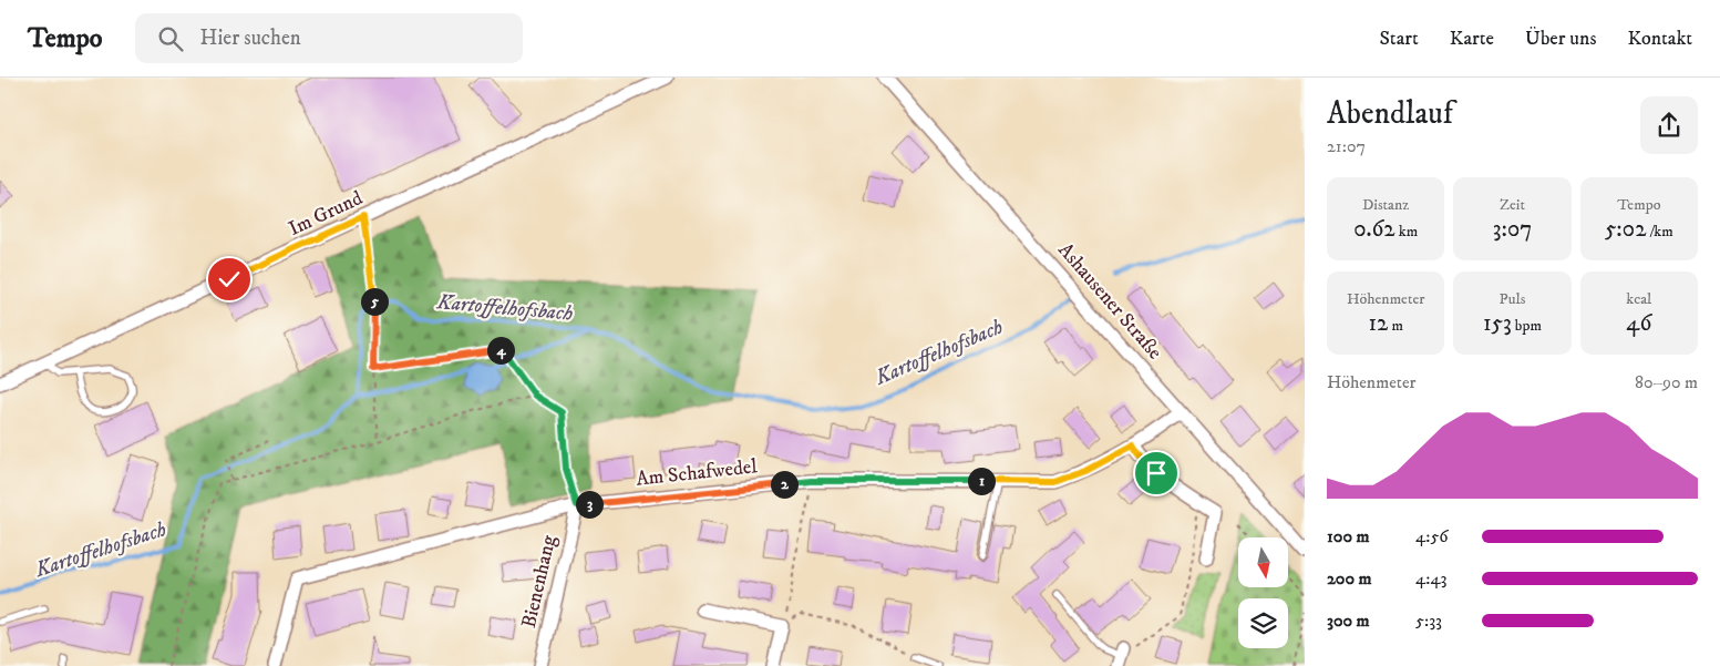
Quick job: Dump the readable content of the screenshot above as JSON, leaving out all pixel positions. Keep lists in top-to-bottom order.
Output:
{
  "streets": {
    "street": [
      "Im Grund",
      "Ashausener Straße",
      "Am Schafwedel",
      "Bienenhang"
    ]
  },
  "crossings": [
    ["Ashausener Straße", "Am Schafwedel"],
    ["Am Schafwedel", "Bienenhang"]
  ],
  "water": ["Kartoffelhofsbach"],
  "north": "bottom",
  "page": {
    "header": "Tempo",
    "search": "Hier suchen",
    "nav": [
      "Start",
      "Karte",
      "Über uns",
      "Kontakt"
    ],
    "heading": ["Abendlauf", "21:07"],
    "stats": [
      ["Distanz", "0.62 km"],
      ["Zeit", "3:07"],
      ["Tempo", "5:02 /km"],
      ["Höhenmeter", "12 m"],
      ["Puls", "153 bpm"],
      ["kcal", "46"]
    ],
    "pins": [
      "5",
      "4",
      "1",
      "2",
      "3"
    ],
    "chart": ["Höhenmeter", "80–90 m"],
    "list": [
      {
        "name": "100 m",
        "note": "4:56"
      },
      {
        "name": "200 m",
        "note": "4:43"
      },
      {
        "name": "300 m",
        "note": "5:33"
      }
    ]
  }
}
